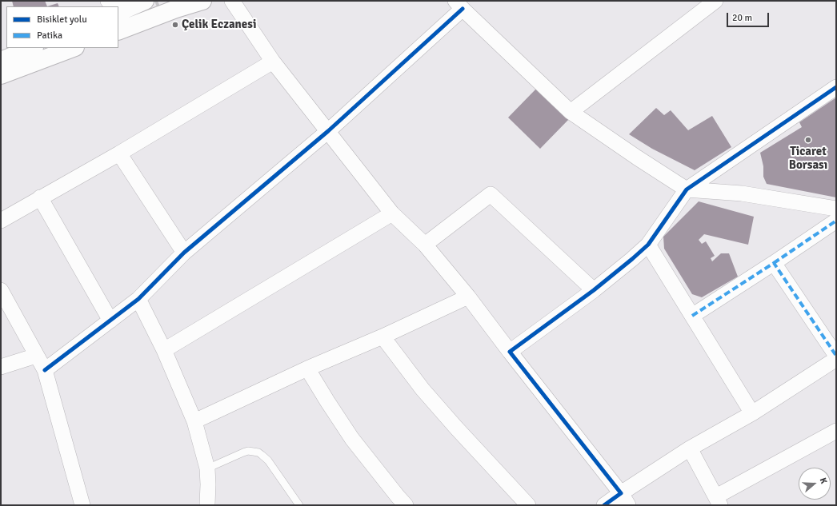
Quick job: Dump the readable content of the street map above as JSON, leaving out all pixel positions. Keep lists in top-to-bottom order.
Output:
{
  "places": ["Çelik Eczanesi", "Ticaret Borsası"],
  "legend": ["Bisiklet yolu", "Patika"],
  "scale_bar": "20 m",
  "north": "right"
}
